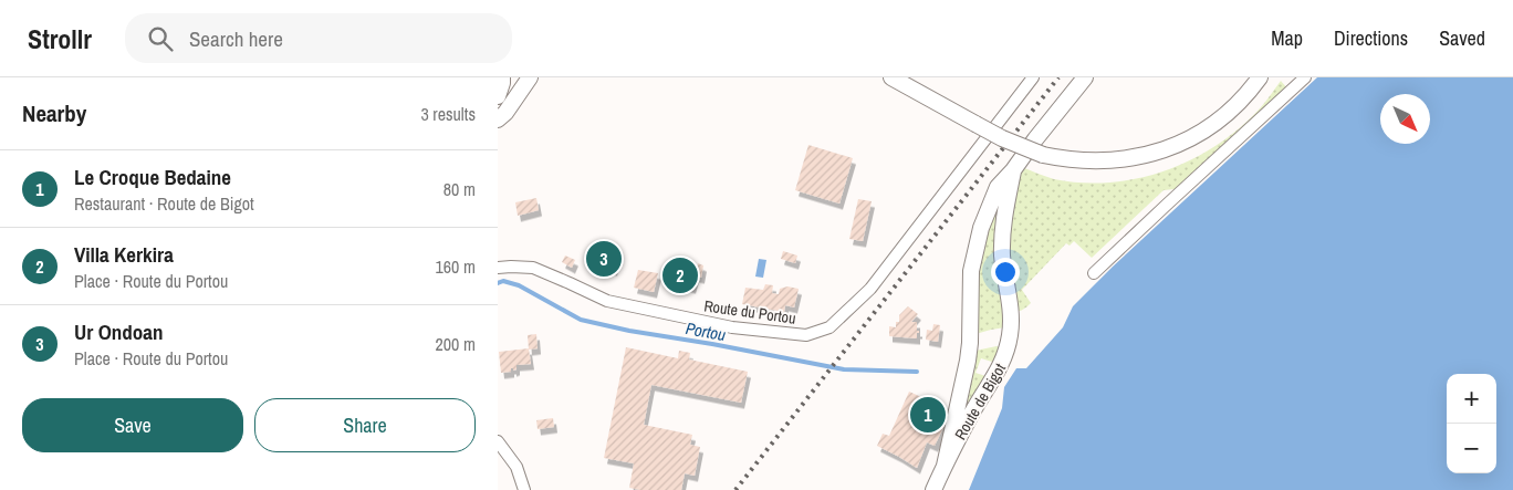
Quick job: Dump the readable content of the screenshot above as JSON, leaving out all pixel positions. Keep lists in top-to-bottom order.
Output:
{
  "streets": {
    "main road": ["Route de Bigot"],
    "street": ["Route du Portou"]
  },
  "water": ["Portou"],
  "north": "bottom right",
  "page": {
    "header": "Strollr",
    "search": "Search here",
    "nav": ["Map", "Directions", "Saved"],
    "heading": ["Nearby", "3 results"],
    "list": [
      {
        "mark": "1",
        "name": "Le Croque Bedaine",
        "note": "Restaurant · Route de Bigot",
        "value": "80 m"
      },
      {
        "mark": "2",
        "name": "Villa Kerkira",
        "note": "Place · Route du Portou",
        "value": "160 m"
      },
      {
        "mark": "3",
        "name": "Ur Ondoan",
        "note": "Place · Route du Portou",
        "value": "200 m"
      }
    ],
    "pins": ["3", "2", "1"],
    "map_buttons": ["+", "−"],
    "buttons": ["Save", "Share"]
  }
}
